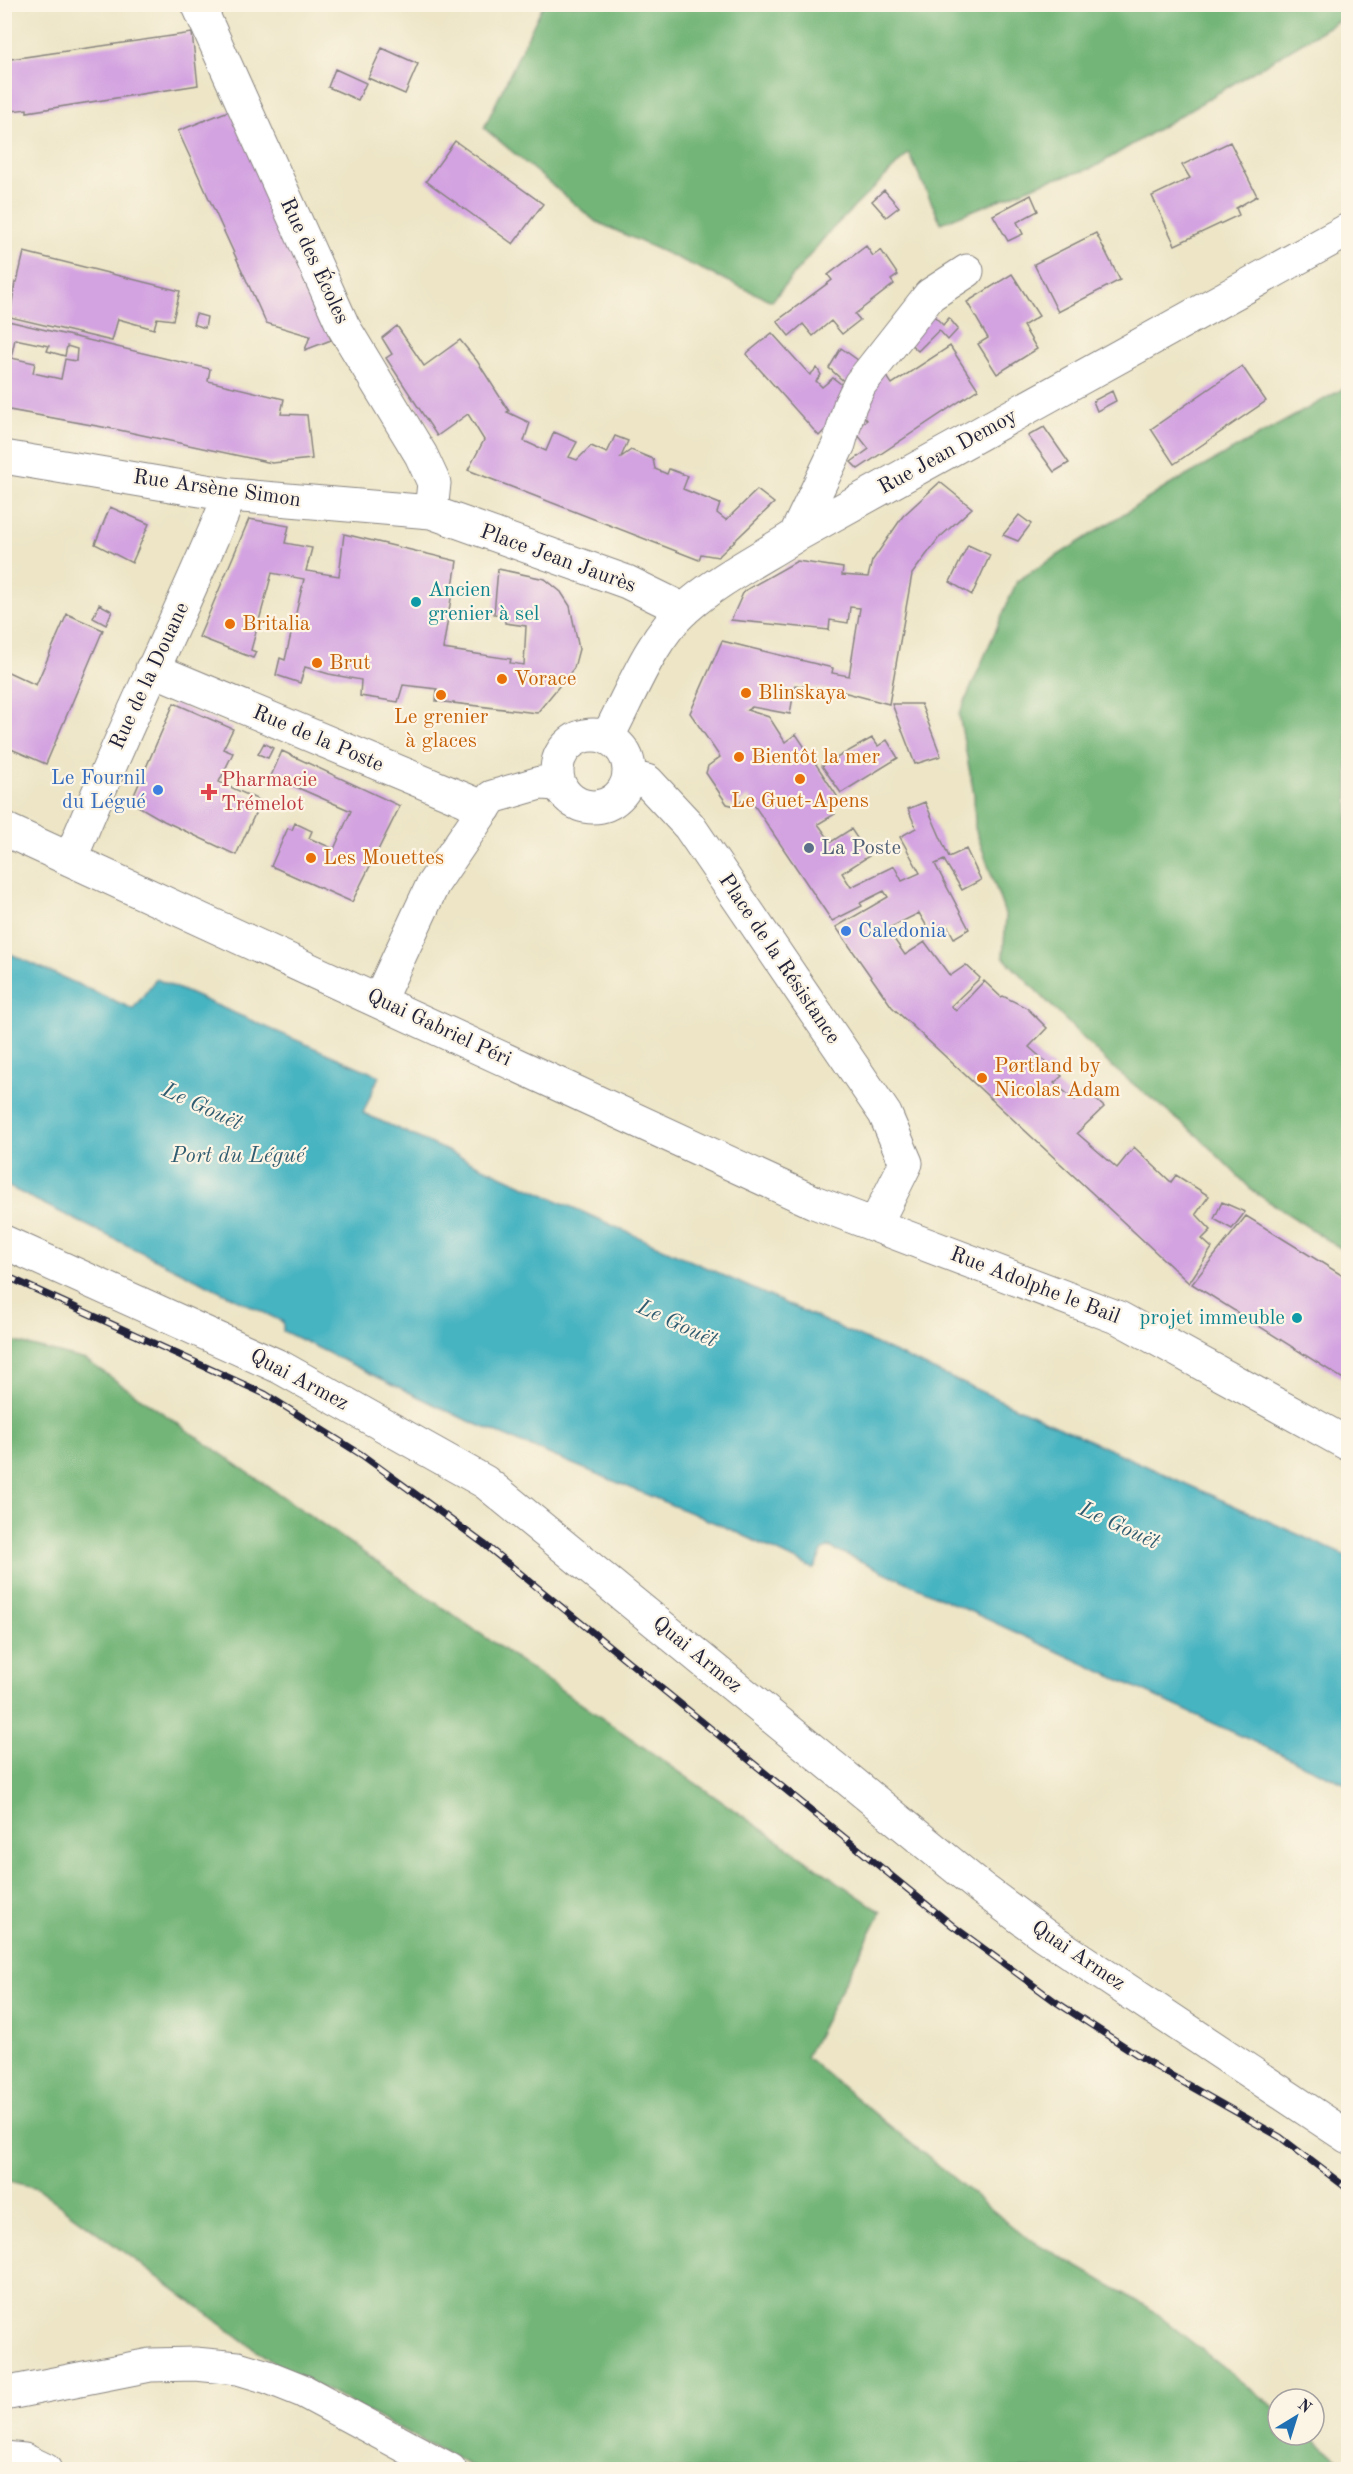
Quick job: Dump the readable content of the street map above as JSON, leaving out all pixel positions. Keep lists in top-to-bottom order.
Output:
{
  "streets": {
    "street": [
      "Rue des Écoles",
      "Rue Jean Demoy",
      "Rue Arsène Simon",
      "Place Jean Jaurès",
      "Rue de la Douane",
      "Rue de la Poste",
      "Place de la Résistance",
      "Quai Gabriel Péri",
      "Rue Adolphe le Bail",
      "Quai Armez"
    ]
  },
  "crossings": [
    ["Rue des Écoles", "Rue Arsène Simon"],
    ["Rue des Écoles", "Place Jean Jaurès"],
    ["Rue Jean Demoy", "Place Jean Jaurès"],
    ["Rue Jean Demoy", "Place de la Résistance"],
    ["Rue Arsène Simon", "Place Jean Jaurès"],
    ["Rue Arsène Simon", "Rue de la Douane"],
    ["Rue de la Douane", "Rue de la Poste"],
    ["Rue de la Douane", "Quai Gabriel Péri"],
    ["Place de la Résistance", "Quai Gabriel Péri"],
    ["Place de la Résistance", "Rue Adolphe le Bail"],
    ["Quai Gabriel Péri", "Rue Adolphe le Bail"]
  ],
  "water": ["Le Gouët", "Port du Légué"],
  "places": {
    "other": [
      "Ancien grenier à sel",
      "Britalia",
      "Brut",
      "Vorace",
      "Blinskaya",
      "Le grenier à glaces",
      "Bientôt la mer",
      "Le Guet-Apens",
      "Le Fournil du Légué",
      "La Poste",
      "Les Mouettes",
      "Caledonia",
      "Pørtland by Nicolas Adam",
      "projet immeuble"
    ],
    "health": ["Pharmacie Trémelot"]
  },
  "north": "top right"
}
